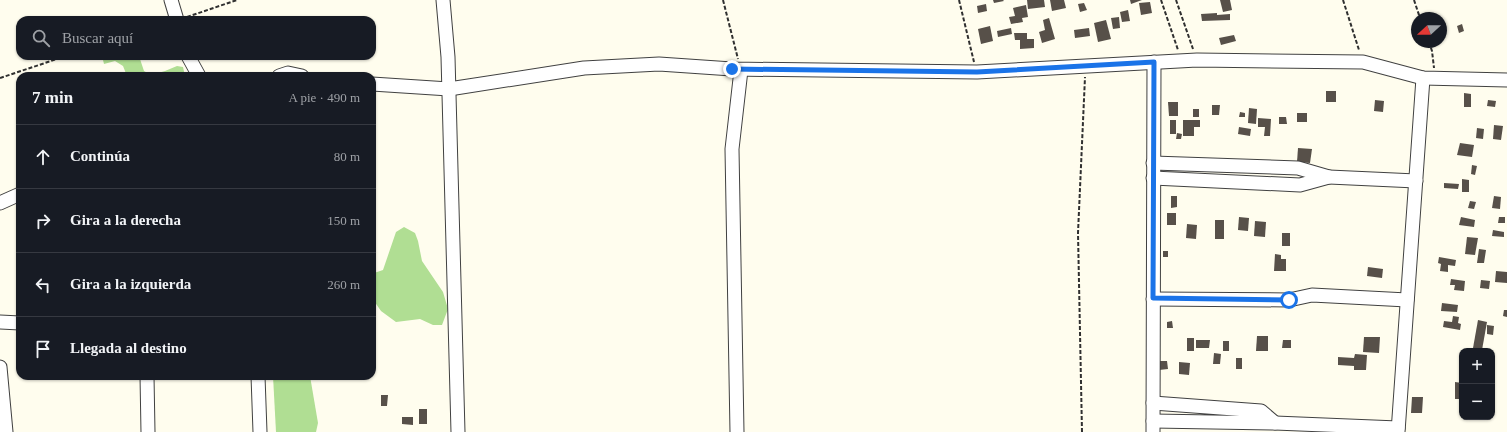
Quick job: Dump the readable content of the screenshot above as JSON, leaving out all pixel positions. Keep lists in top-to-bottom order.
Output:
{
  "north": "left",
  "page": {
    "search": "Buscar aquí",
    "heading": ["7 min", "A pie · 490 m"],
    "list": [
      ["Continúa", "80 m"],
      ["Gira a la derecha", "150 m"],
      ["Gira a la izquierda", "260 m"],
      "Llegada al destino"
    ],
    "map_buttons": ["+", "−"]
  }
}
